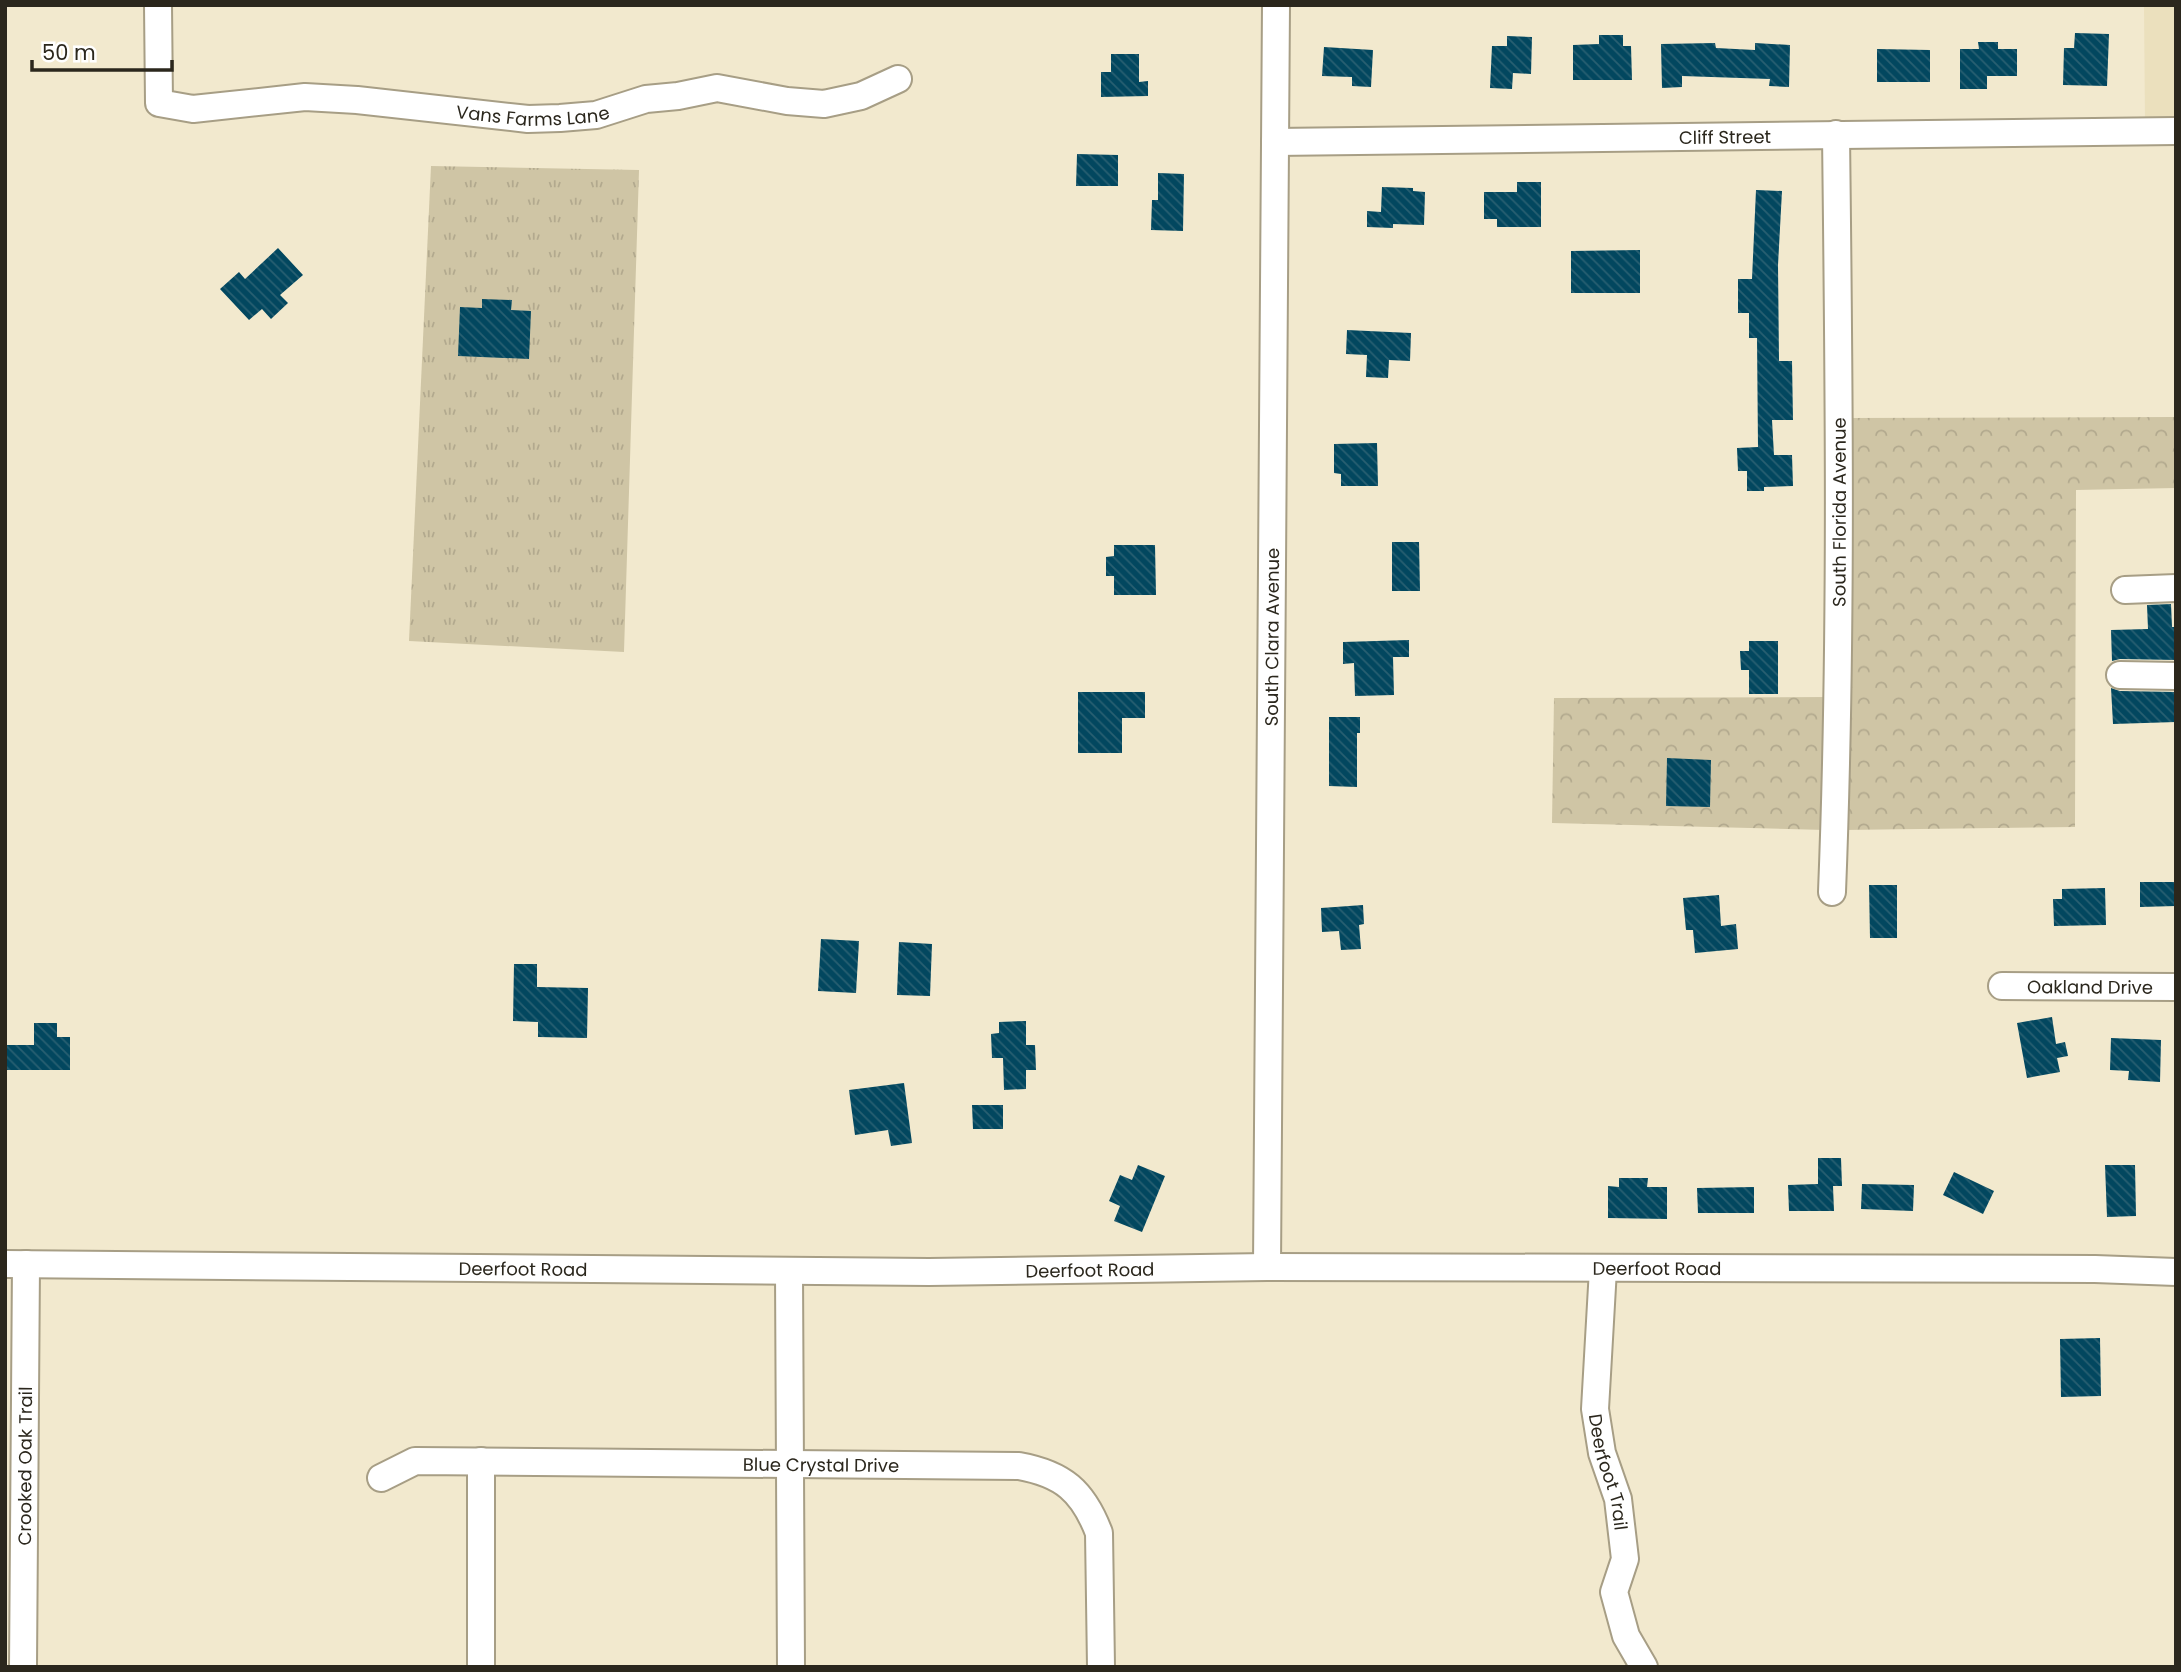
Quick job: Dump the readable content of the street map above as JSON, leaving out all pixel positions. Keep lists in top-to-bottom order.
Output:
{
  "streets": {
    "street": [
      "Vans Farms Lane",
      "Cliff Street",
      "South Florida Avenue",
      "South Clara Avenue",
      "Oakland Drive",
      "Deerfoot Road",
      "Blue Crystal Drive",
      "Crooked Oak Trail",
      "Deerfoot Trail"
    ]
  },
  "crossings": [
    ["Cliff Street", "South Florida Avenue"],
    ["Cliff Street", "South Clara Avenue"],
    ["South Clara Avenue", "Deerfoot Road"],
    ["Deerfoot Road", "Crooked Oak Trail"],
    ["Deerfoot Road", "Deerfoot Trail"]
  ],
  "scale_bar": "50 m"
}
